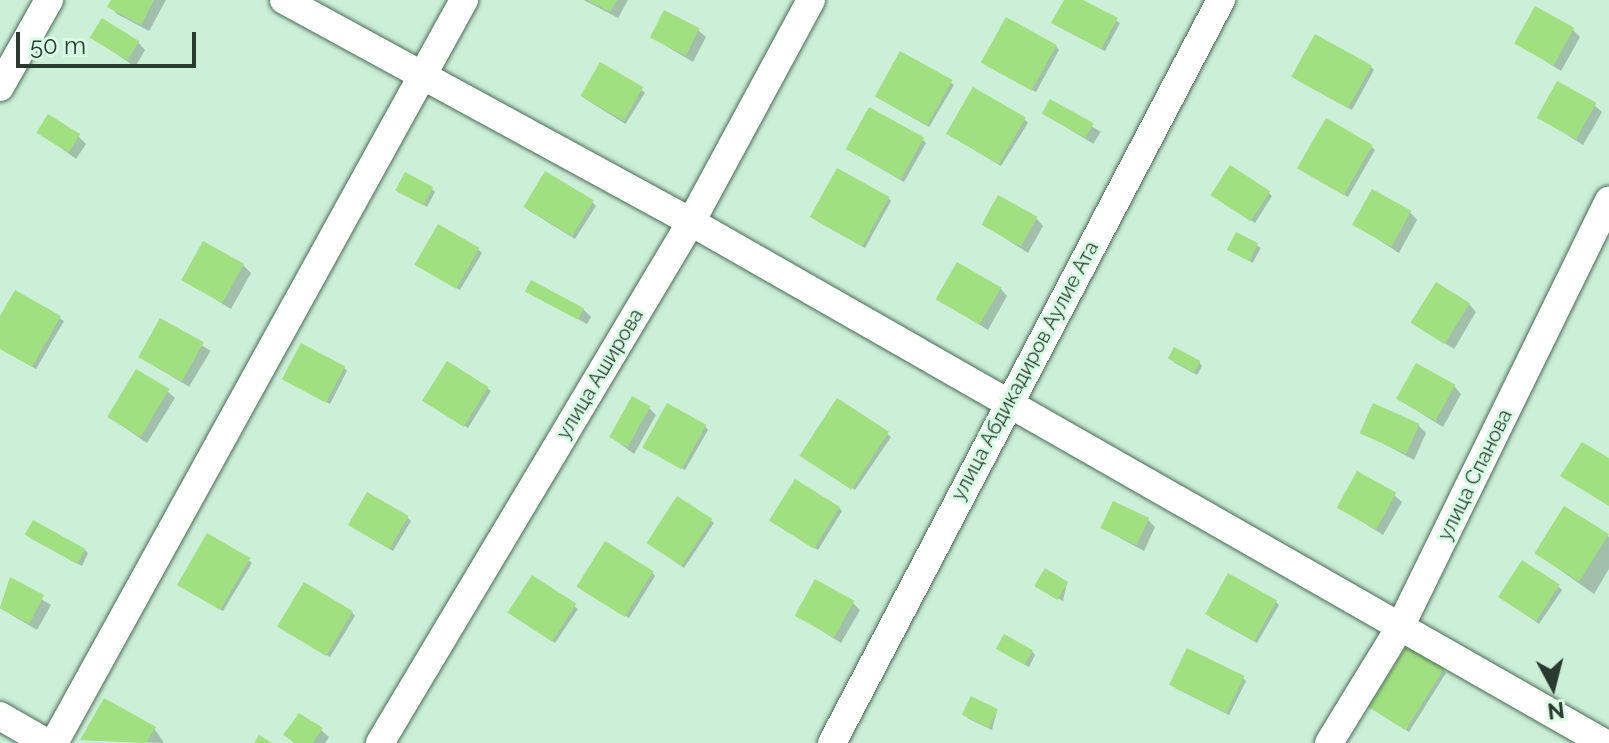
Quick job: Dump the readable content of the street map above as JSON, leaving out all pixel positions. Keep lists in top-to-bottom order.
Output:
{
  "streets": {
    "street": ["улица Абдикадиров Аулие Ата", "улица Аширова", "улица Спанова"]
  },
  "scale_bar": "50 m",
  "north": "bottom"
}
